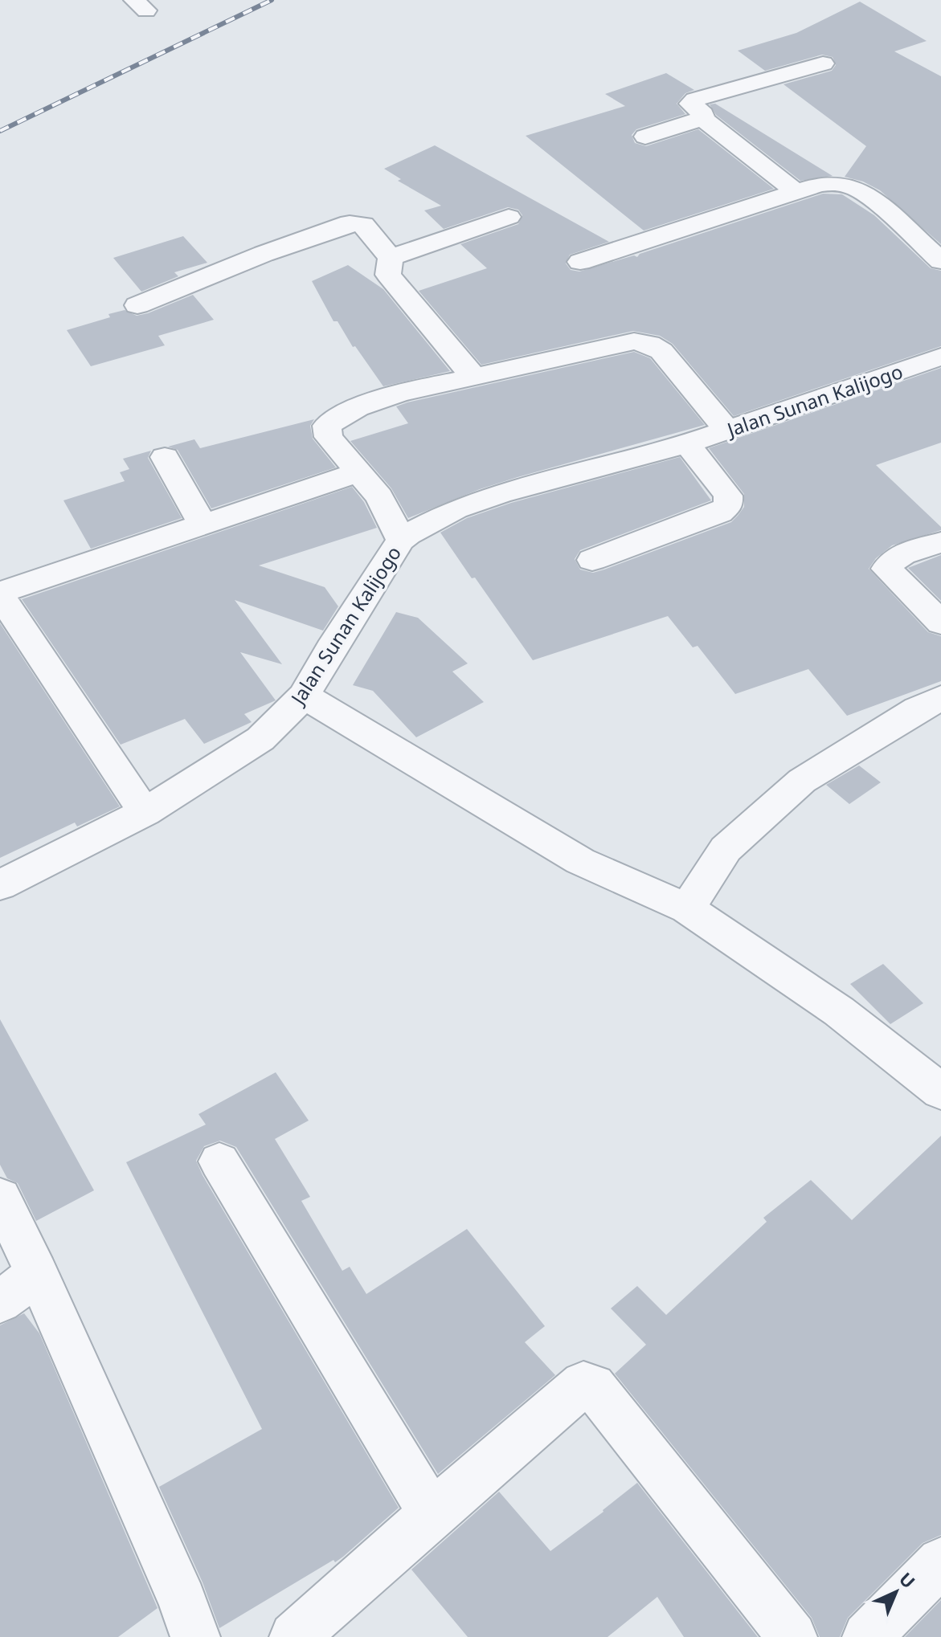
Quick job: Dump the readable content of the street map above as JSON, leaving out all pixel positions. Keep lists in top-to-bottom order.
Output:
{
  "streets": {
    "street": ["Jalan Sunan Kalijogo"]
  },
  "north": "top right"
}
